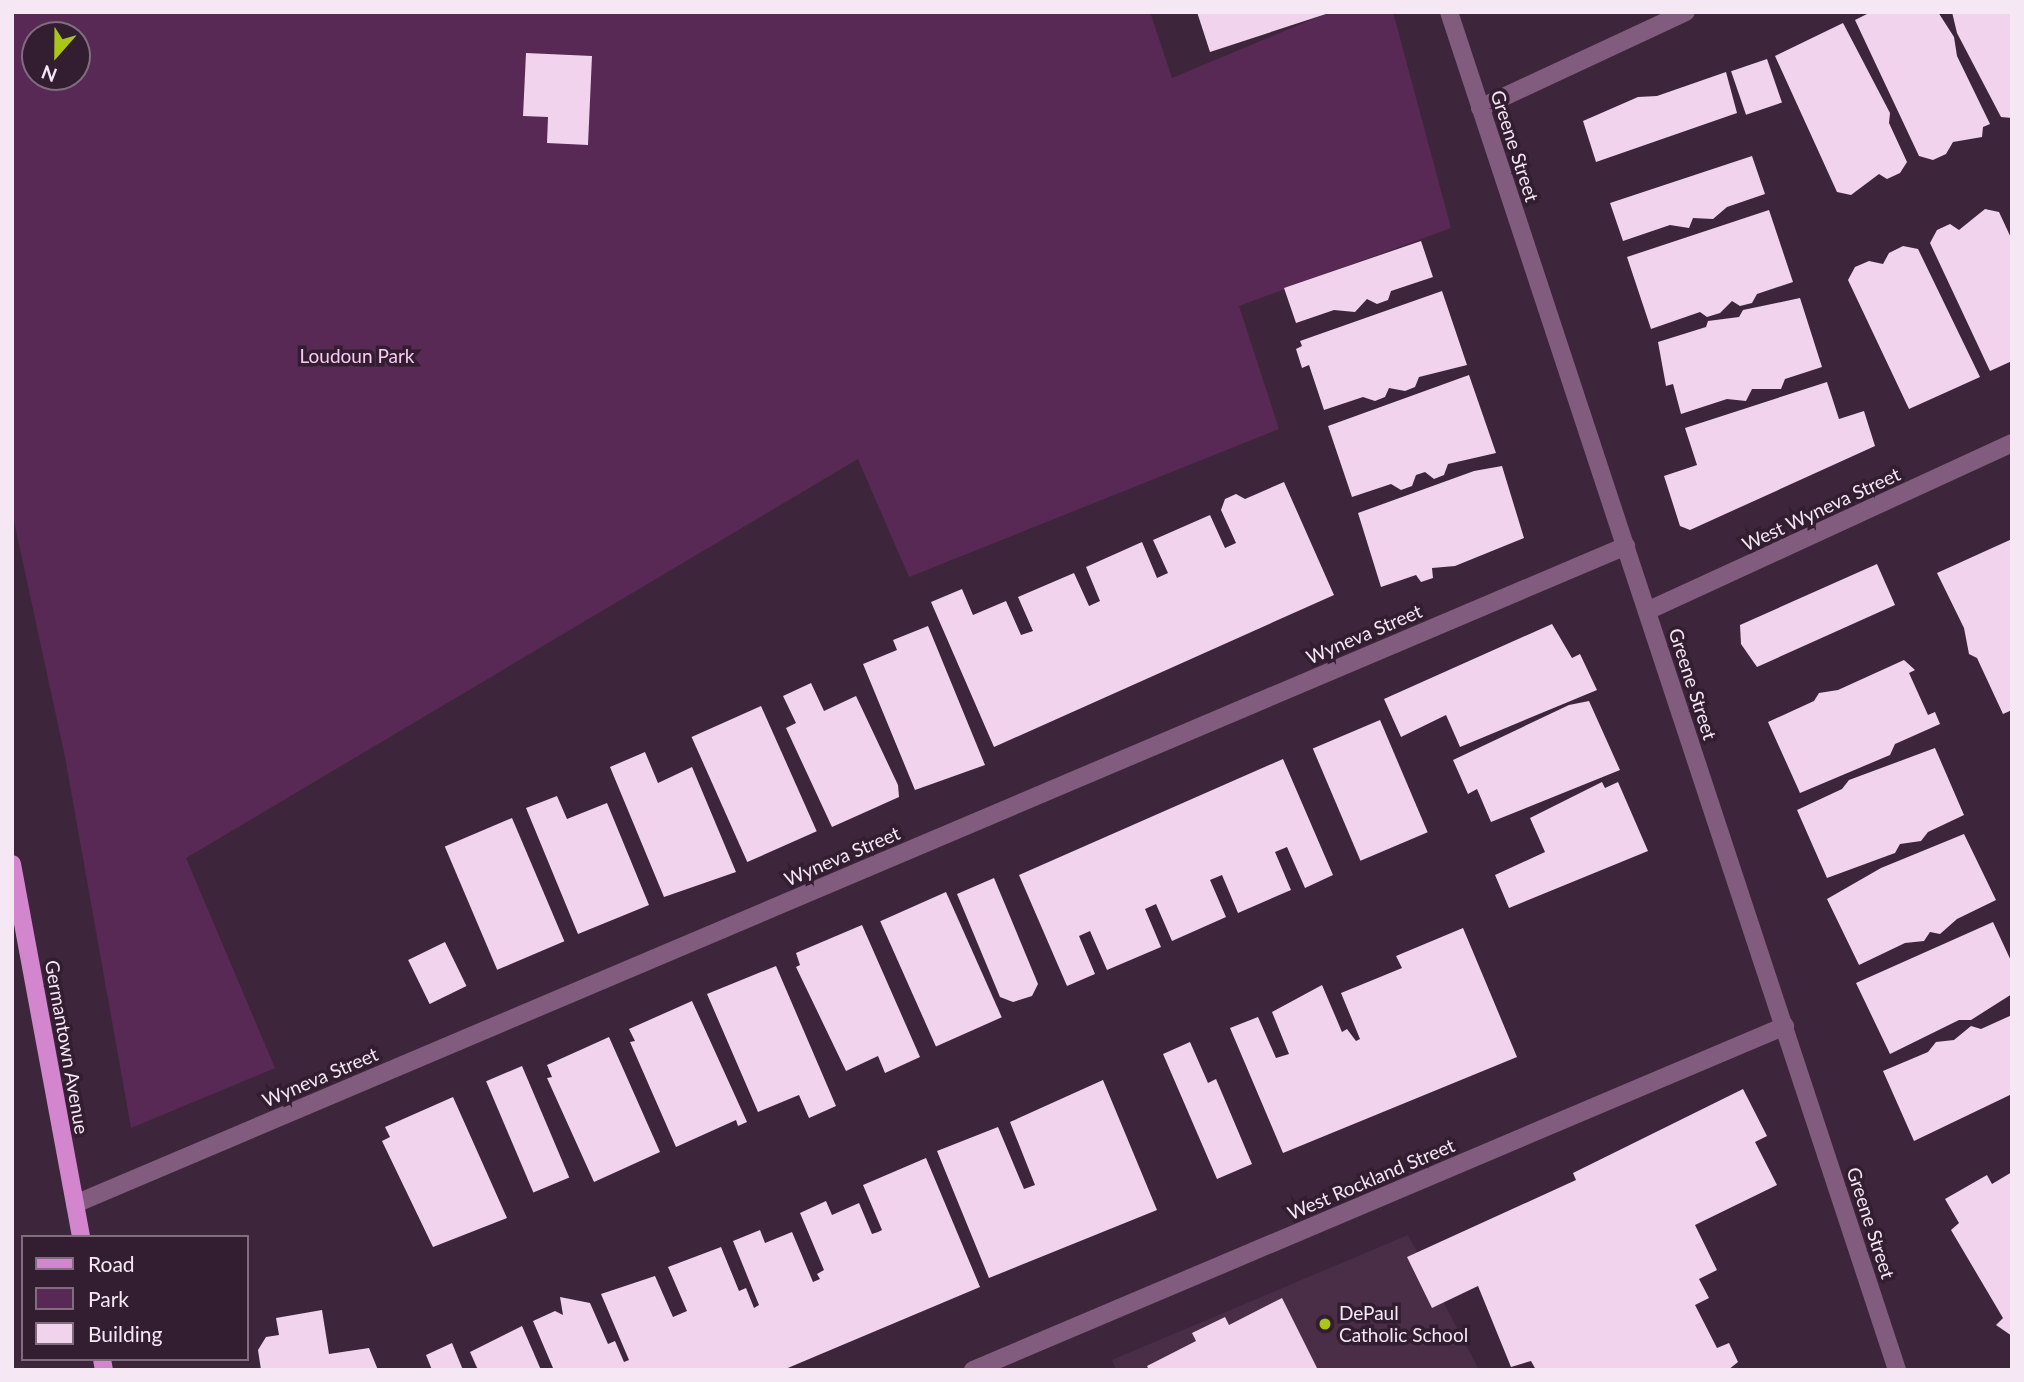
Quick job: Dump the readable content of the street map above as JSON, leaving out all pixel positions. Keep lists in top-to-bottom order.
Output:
{
  "streets": {
    "main road": ["Germantown Avenue"],
    "street": [
      "Greene Street",
      "West Wyneva Street",
      "Wyneva Street",
      "West Rockland Street"
    ]
  },
  "crossings": [
    ["Greene Street", "West Wyneva Street"],
    ["Greene Street", "Wyneva Street"],
    ["Greene Street", "West Rockland Street"],
    ["Wyneva Street", "Germantown Avenue"]
  ],
  "parks": ["Loudoun Park"],
  "places": ["DePaul Catholic School"],
  "legend": ["Road", "Park", "Building"],
  "north": "bottom"
}
